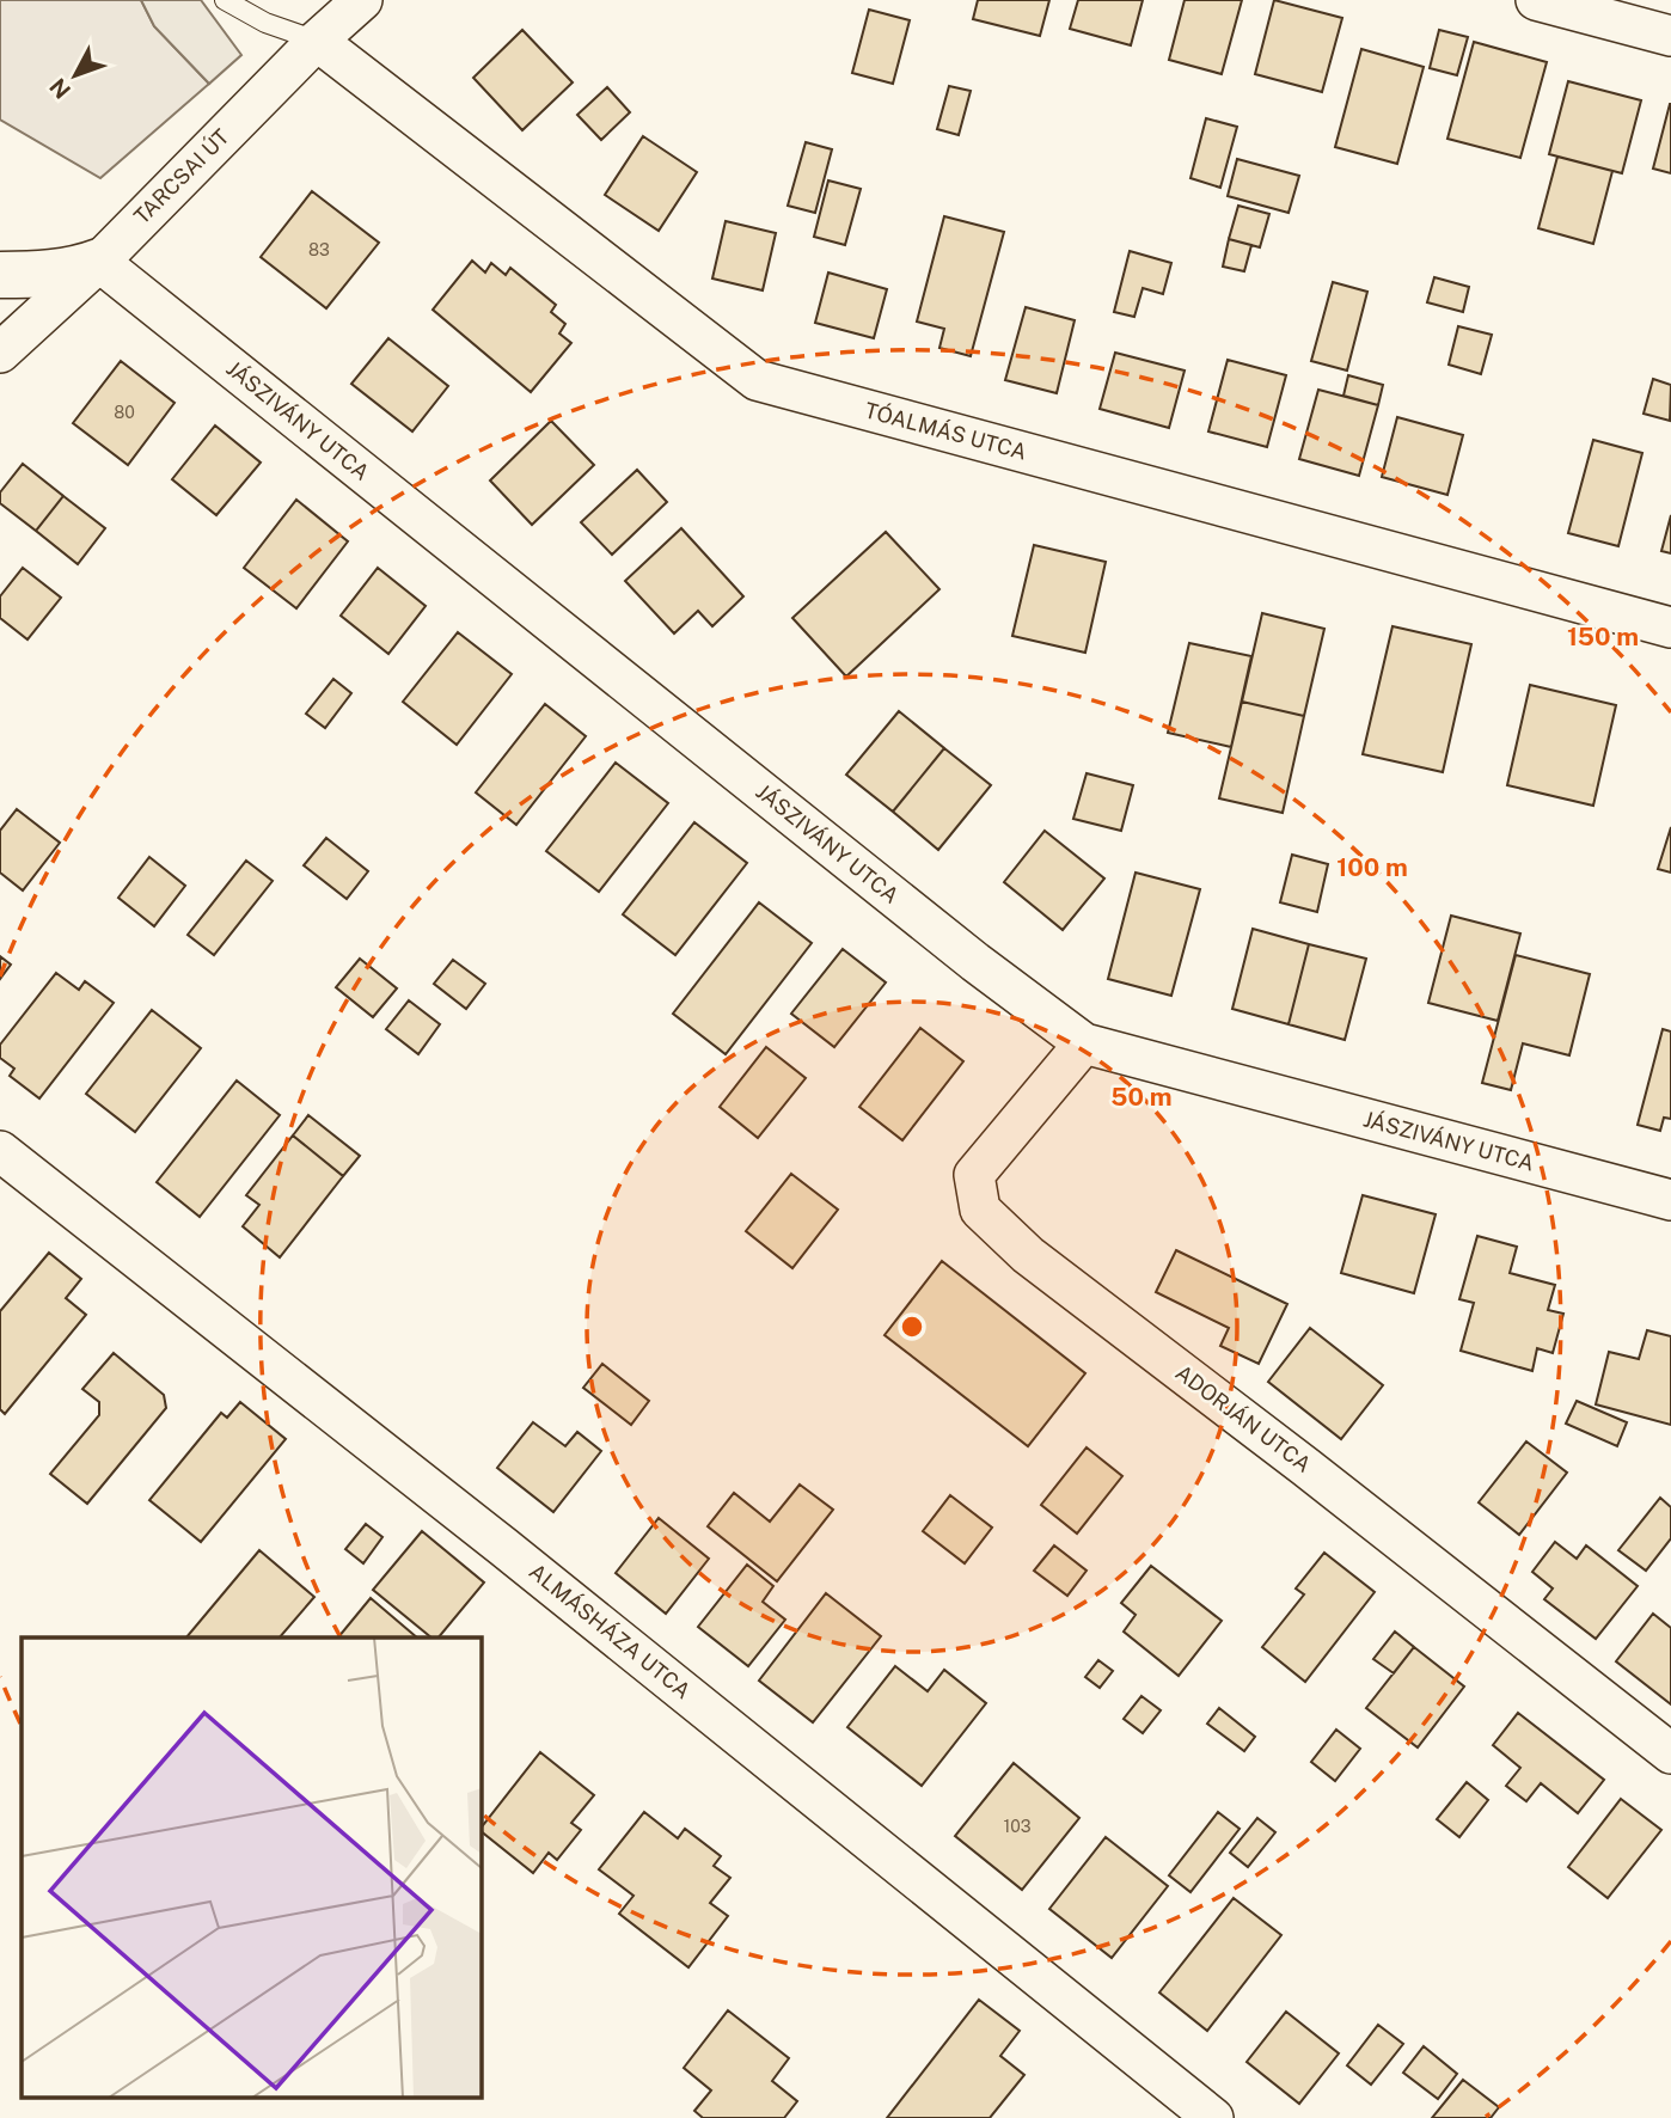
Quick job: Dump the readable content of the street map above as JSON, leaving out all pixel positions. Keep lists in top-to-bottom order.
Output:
{
  "streets": {
    "street": [
      "TARCSAI ÚT",
      "JÁSZIVÁNY UTCA",
      "TÓALMÁS UTCA",
      "ADORJÁN UTCA",
      "ALMÁSHÁZA UTCA"
    ]
  },
  "crossings": [
    ["TARCSAI ÚT", "JÁSZIVÁNY UTCA"],
    ["TARCSAI ÚT", "TÓALMÁS UTCA"],
    ["JÁSZIVÁNY UTCA", "ADORJÁN UTCA"]
  ],
  "house_numbers": ["83", "80", "103"],
  "north": "bottom left",
  "rings": ["150 m", "100 m", "50 m"]
}
